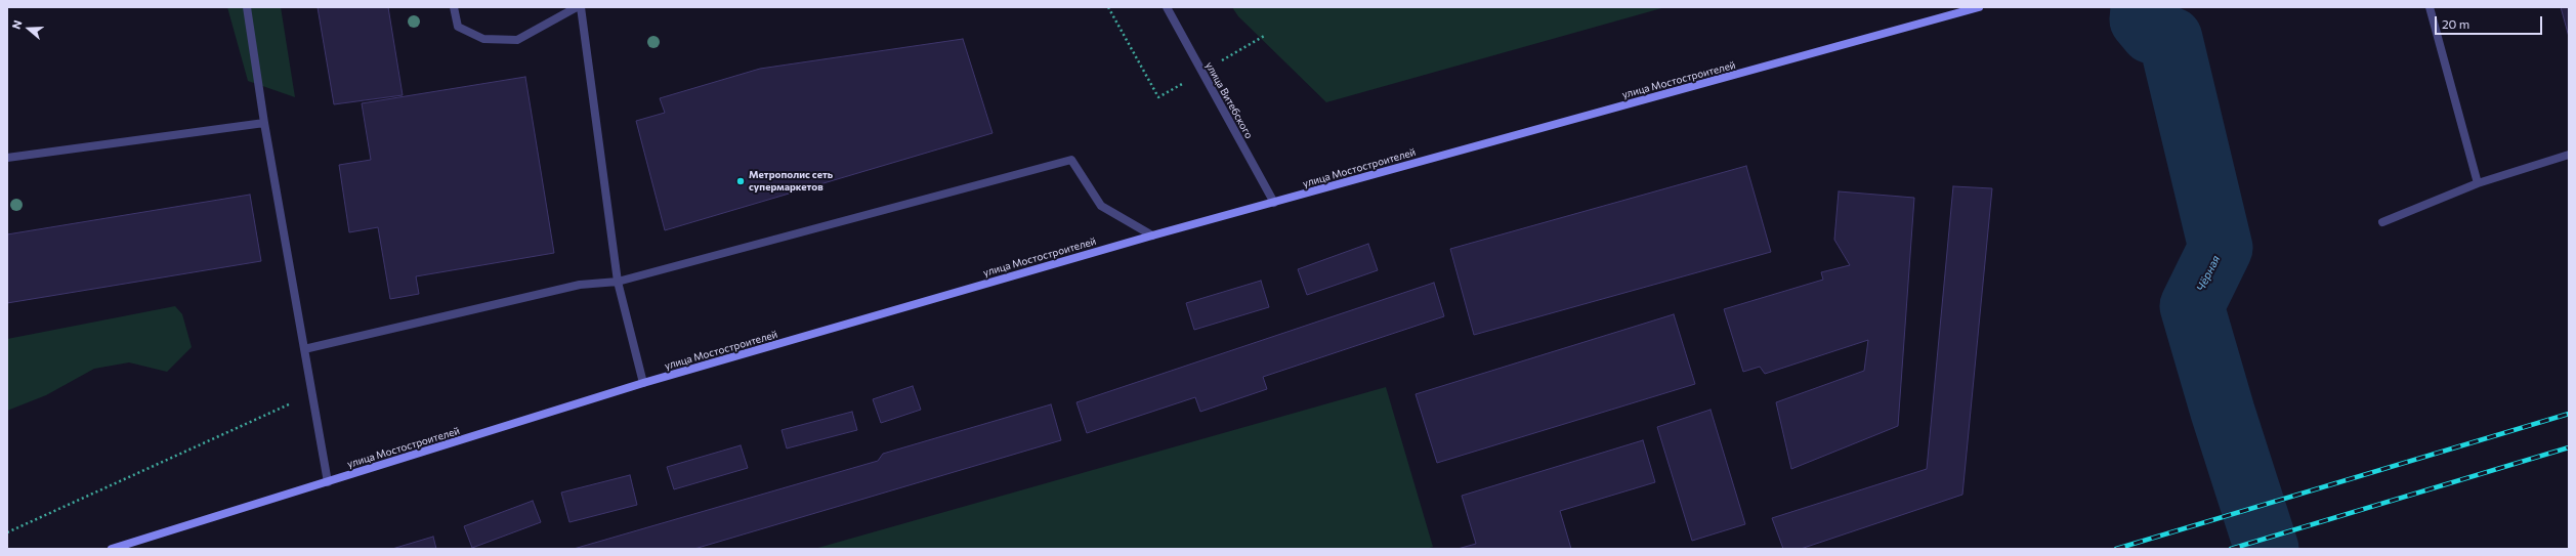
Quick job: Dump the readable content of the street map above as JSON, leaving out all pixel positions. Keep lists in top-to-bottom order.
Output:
{
  "streets": {
    "main road": ["улица Мостостроителей"],
    "street": ["улица Витебского"]
  },
  "crossings": [
    ["улица Мостостроителей", "улица Витебского"]
  ],
  "water": ["Чёрная"],
  "places": ["Метрополис cеть супермаркетов"],
  "scale_bar": "20 m",
  "north": "left"
}
